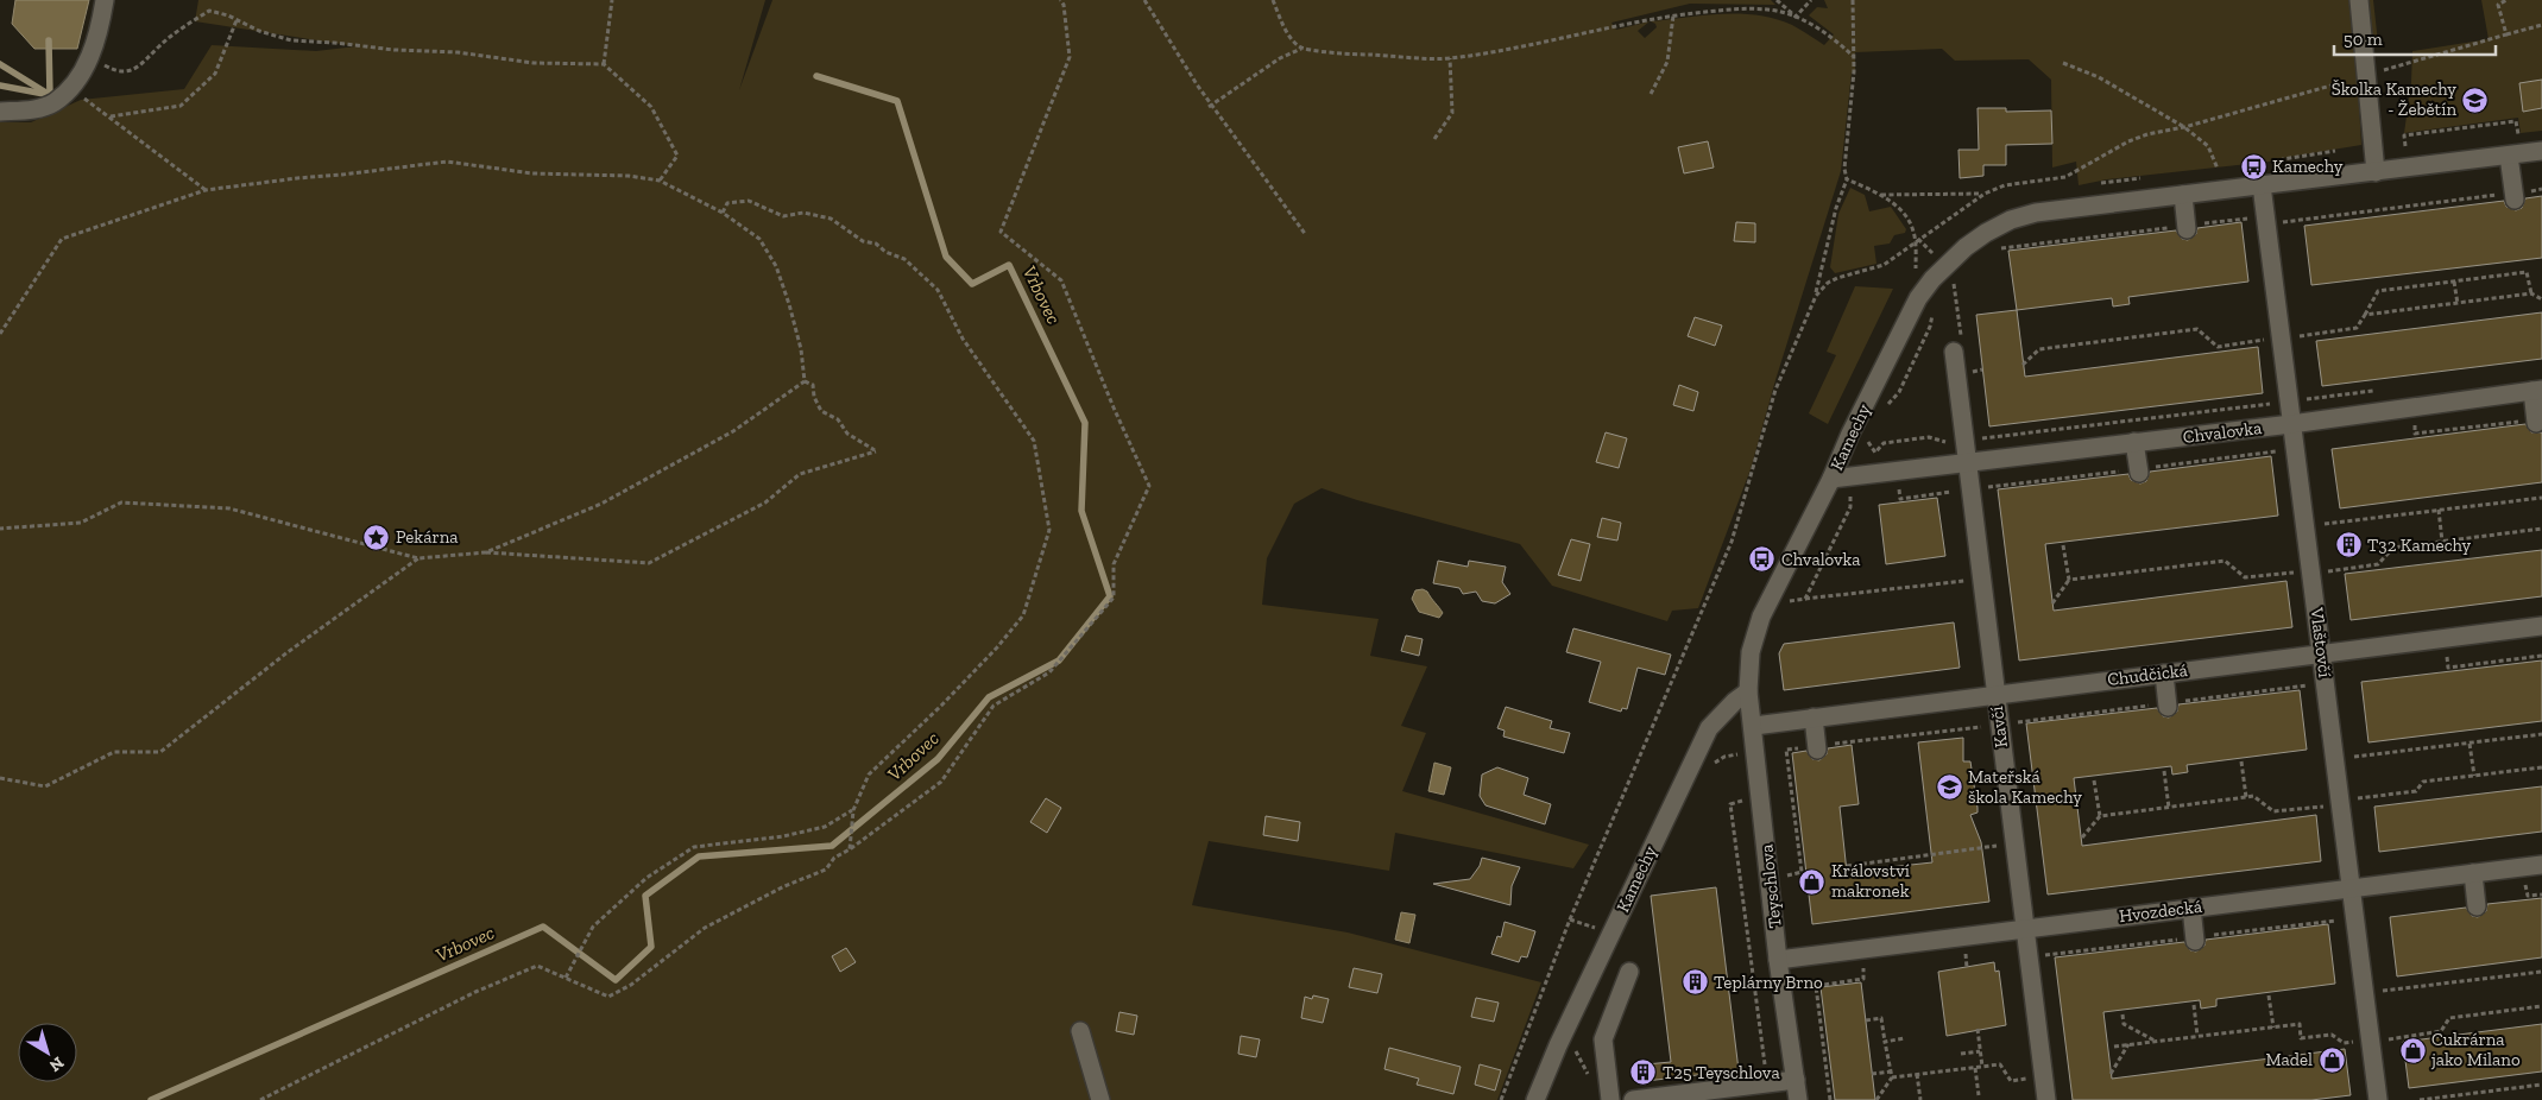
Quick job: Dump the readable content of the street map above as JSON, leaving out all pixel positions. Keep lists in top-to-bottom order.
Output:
{
  "streets": {
    "street": [
      "Chvalovka",
      "Kamechy",
      "Vlaštovčí",
      "Chudčická",
      "Kavčí",
      "Teyschlova",
      "Hvozdecká"
    ]
  },
  "crossings": [
    ["Chvalovka", "Kamechy"],
    ["Chvalovka", "Vlaštovčí"],
    ["Chvalovka", "Kavčí"],
    ["Kamechy", "Vlaštovčí"],
    ["Kamechy", "Teyschlova"],
    ["Vlaštovčí", "Chudčická"],
    ["Vlaštovčí", "Hvozdecká"],
    ["Chudčická", "Kavčí"],
    ["Chudčická", "Teyschlova"],
    ["Kavčí", "Hvozdecká"],
    ["Teyschlova", "Hvozdecká"]
  ],
  "water": ["Vrbovec"],
  "places": {
    "school or university": ["Školka Kamechy - Žebětín", "Mateřská škola Kamechy"],
    "bus stop": ["Kamechy", "Chvalovka"],
    "place": ["Pekárna"],
    "building": ["T32 Kamechy", "Teplárny Brno", "T25 Teyschlova"],
    "shop": ["Království makronek", "Cukrárna jako Milano", "Madel"]
  },
  "scale_bar": "50 m",
  "north": "bottom right"
}
